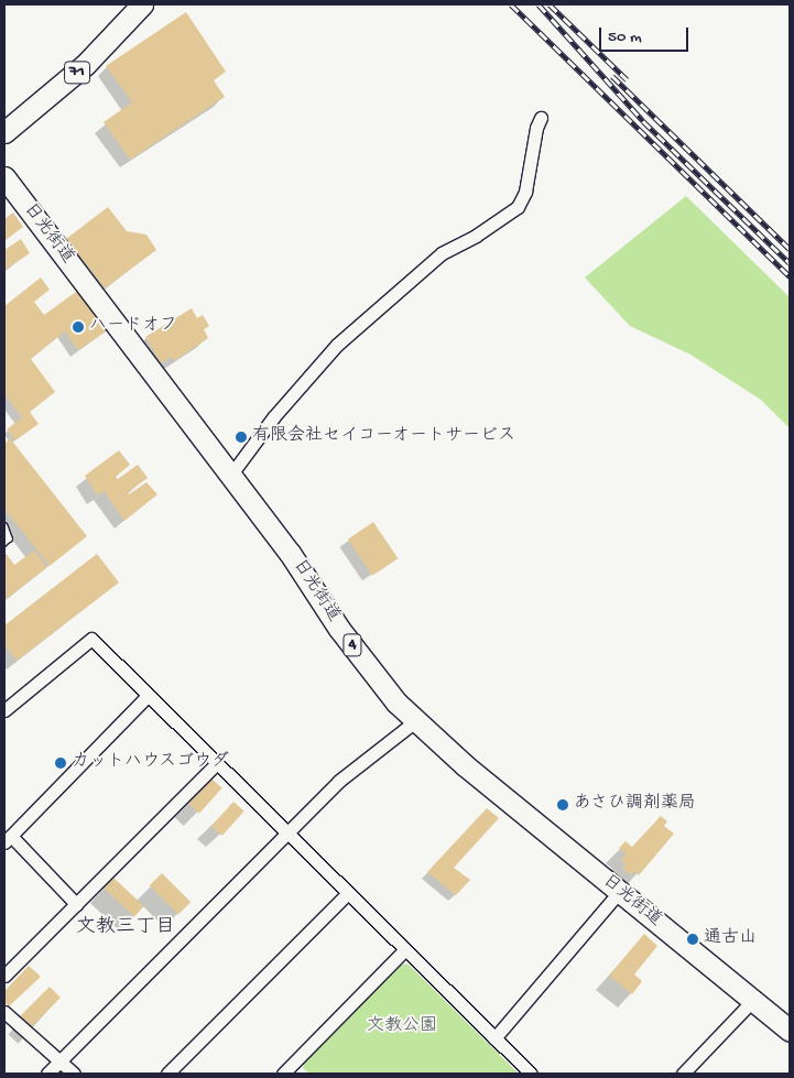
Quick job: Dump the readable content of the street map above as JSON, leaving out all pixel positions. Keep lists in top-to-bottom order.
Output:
{
  "streets": {
    "main road": ["71", "日光街道", "4"]
  },
  "districts": ["文教三丁目"],
  "parks": ["文教公園"],
  "places": [
    "ハードオフ",
    "有限会社セイコーオートサービス",
    "カットハウスゴウダ",
    "あさひ調剤薬局",
    "通古山"
  ],
  "scale_bar": "50 m"
}
